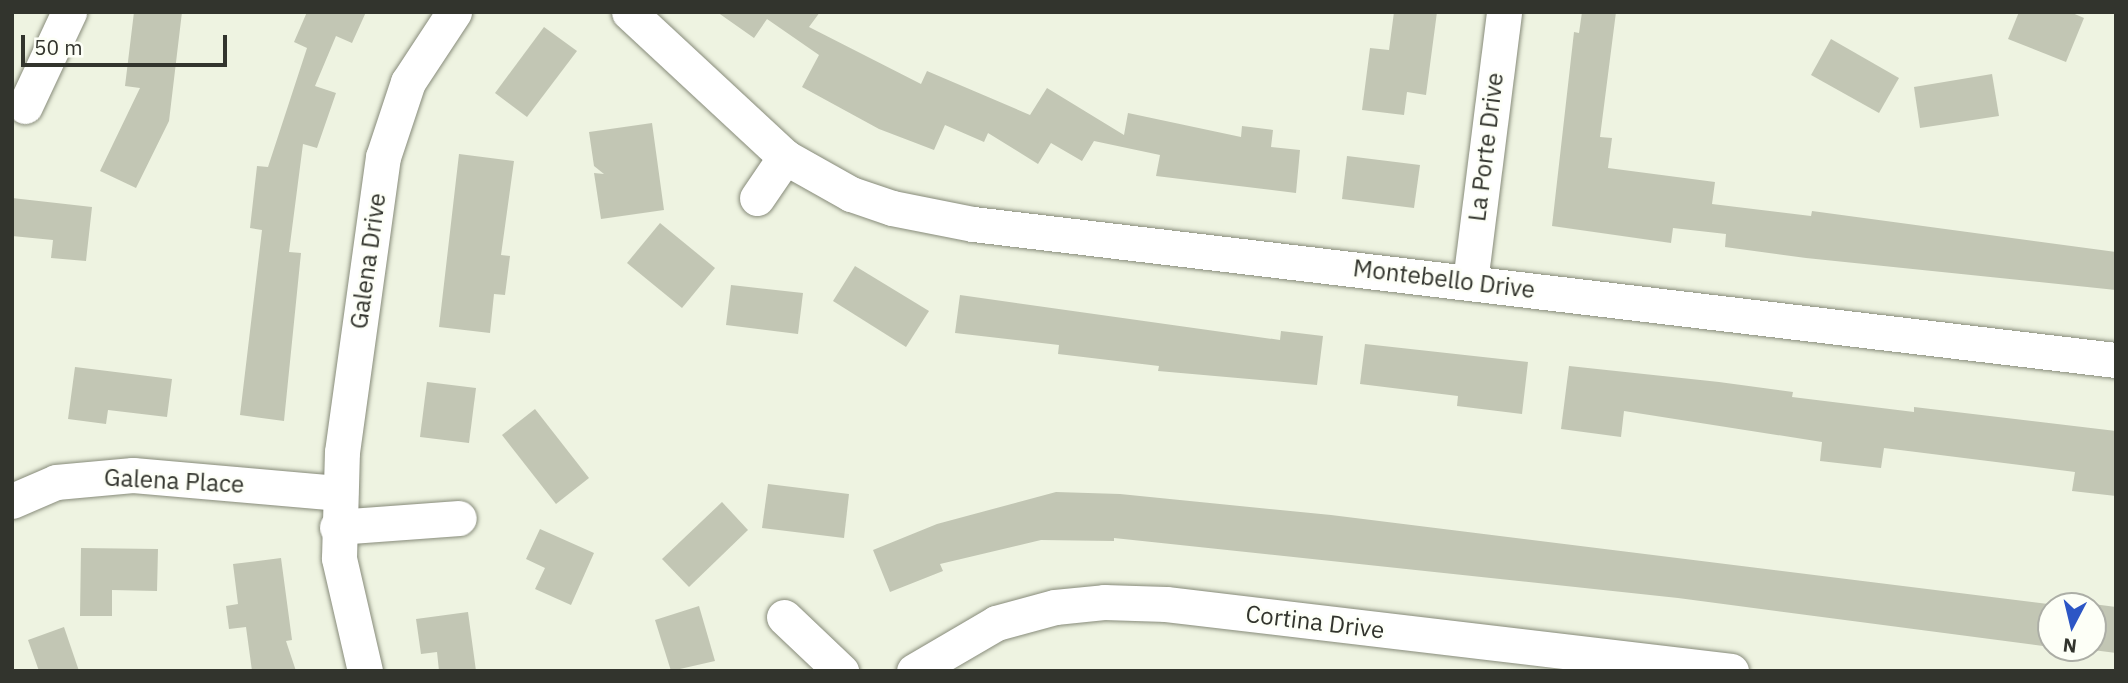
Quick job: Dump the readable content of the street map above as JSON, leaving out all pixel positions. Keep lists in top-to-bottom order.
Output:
{
  "streets": {
    "street": [
      "La Porte Drive",
      "Galena Drive",
      "Montebello Drive",
      "Galena Place",
      "Cortina Drive"
    ]
  },
  "crossings": [
    ["La Porte Drive", "Montebello Drive"],
    ["Galena Drive", "Galena Place"]
  ],
  "scale_bar": "50 m",
  "north": "bottom"
}
